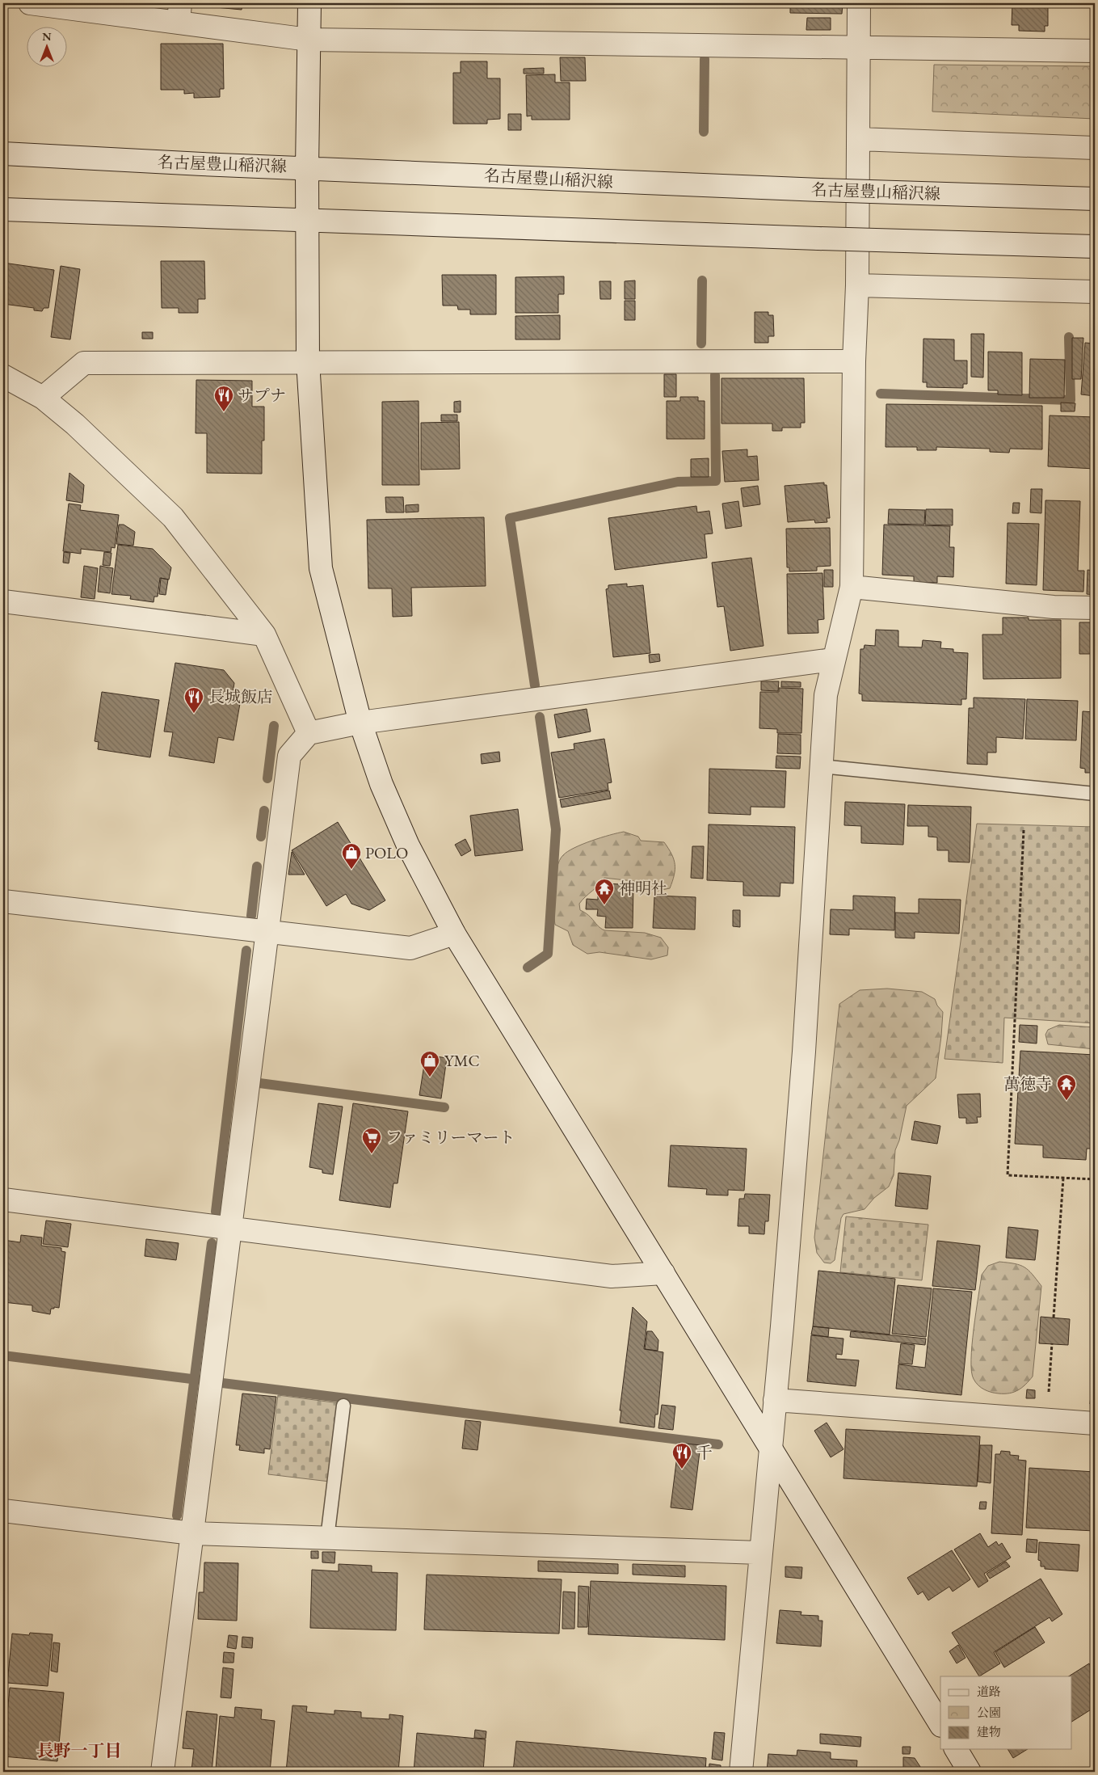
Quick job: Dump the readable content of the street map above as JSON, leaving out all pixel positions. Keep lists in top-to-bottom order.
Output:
{
  "streets": {
    "street": ["名古屋豊山稲沢線"]
  },
  "districts": ["長野一丁目"],
  "places": {
    "restaurant": ["サプナ", "長城飯店", "千"],
    "shop": ["POLO", "YMC"],
    "temple": ["神明社", "萬徳寺"],
    "supermarket": ["ファミリーマート"]
  },
  "legend": ["道路", "公園", "建物"],
  "north": "top"
}
